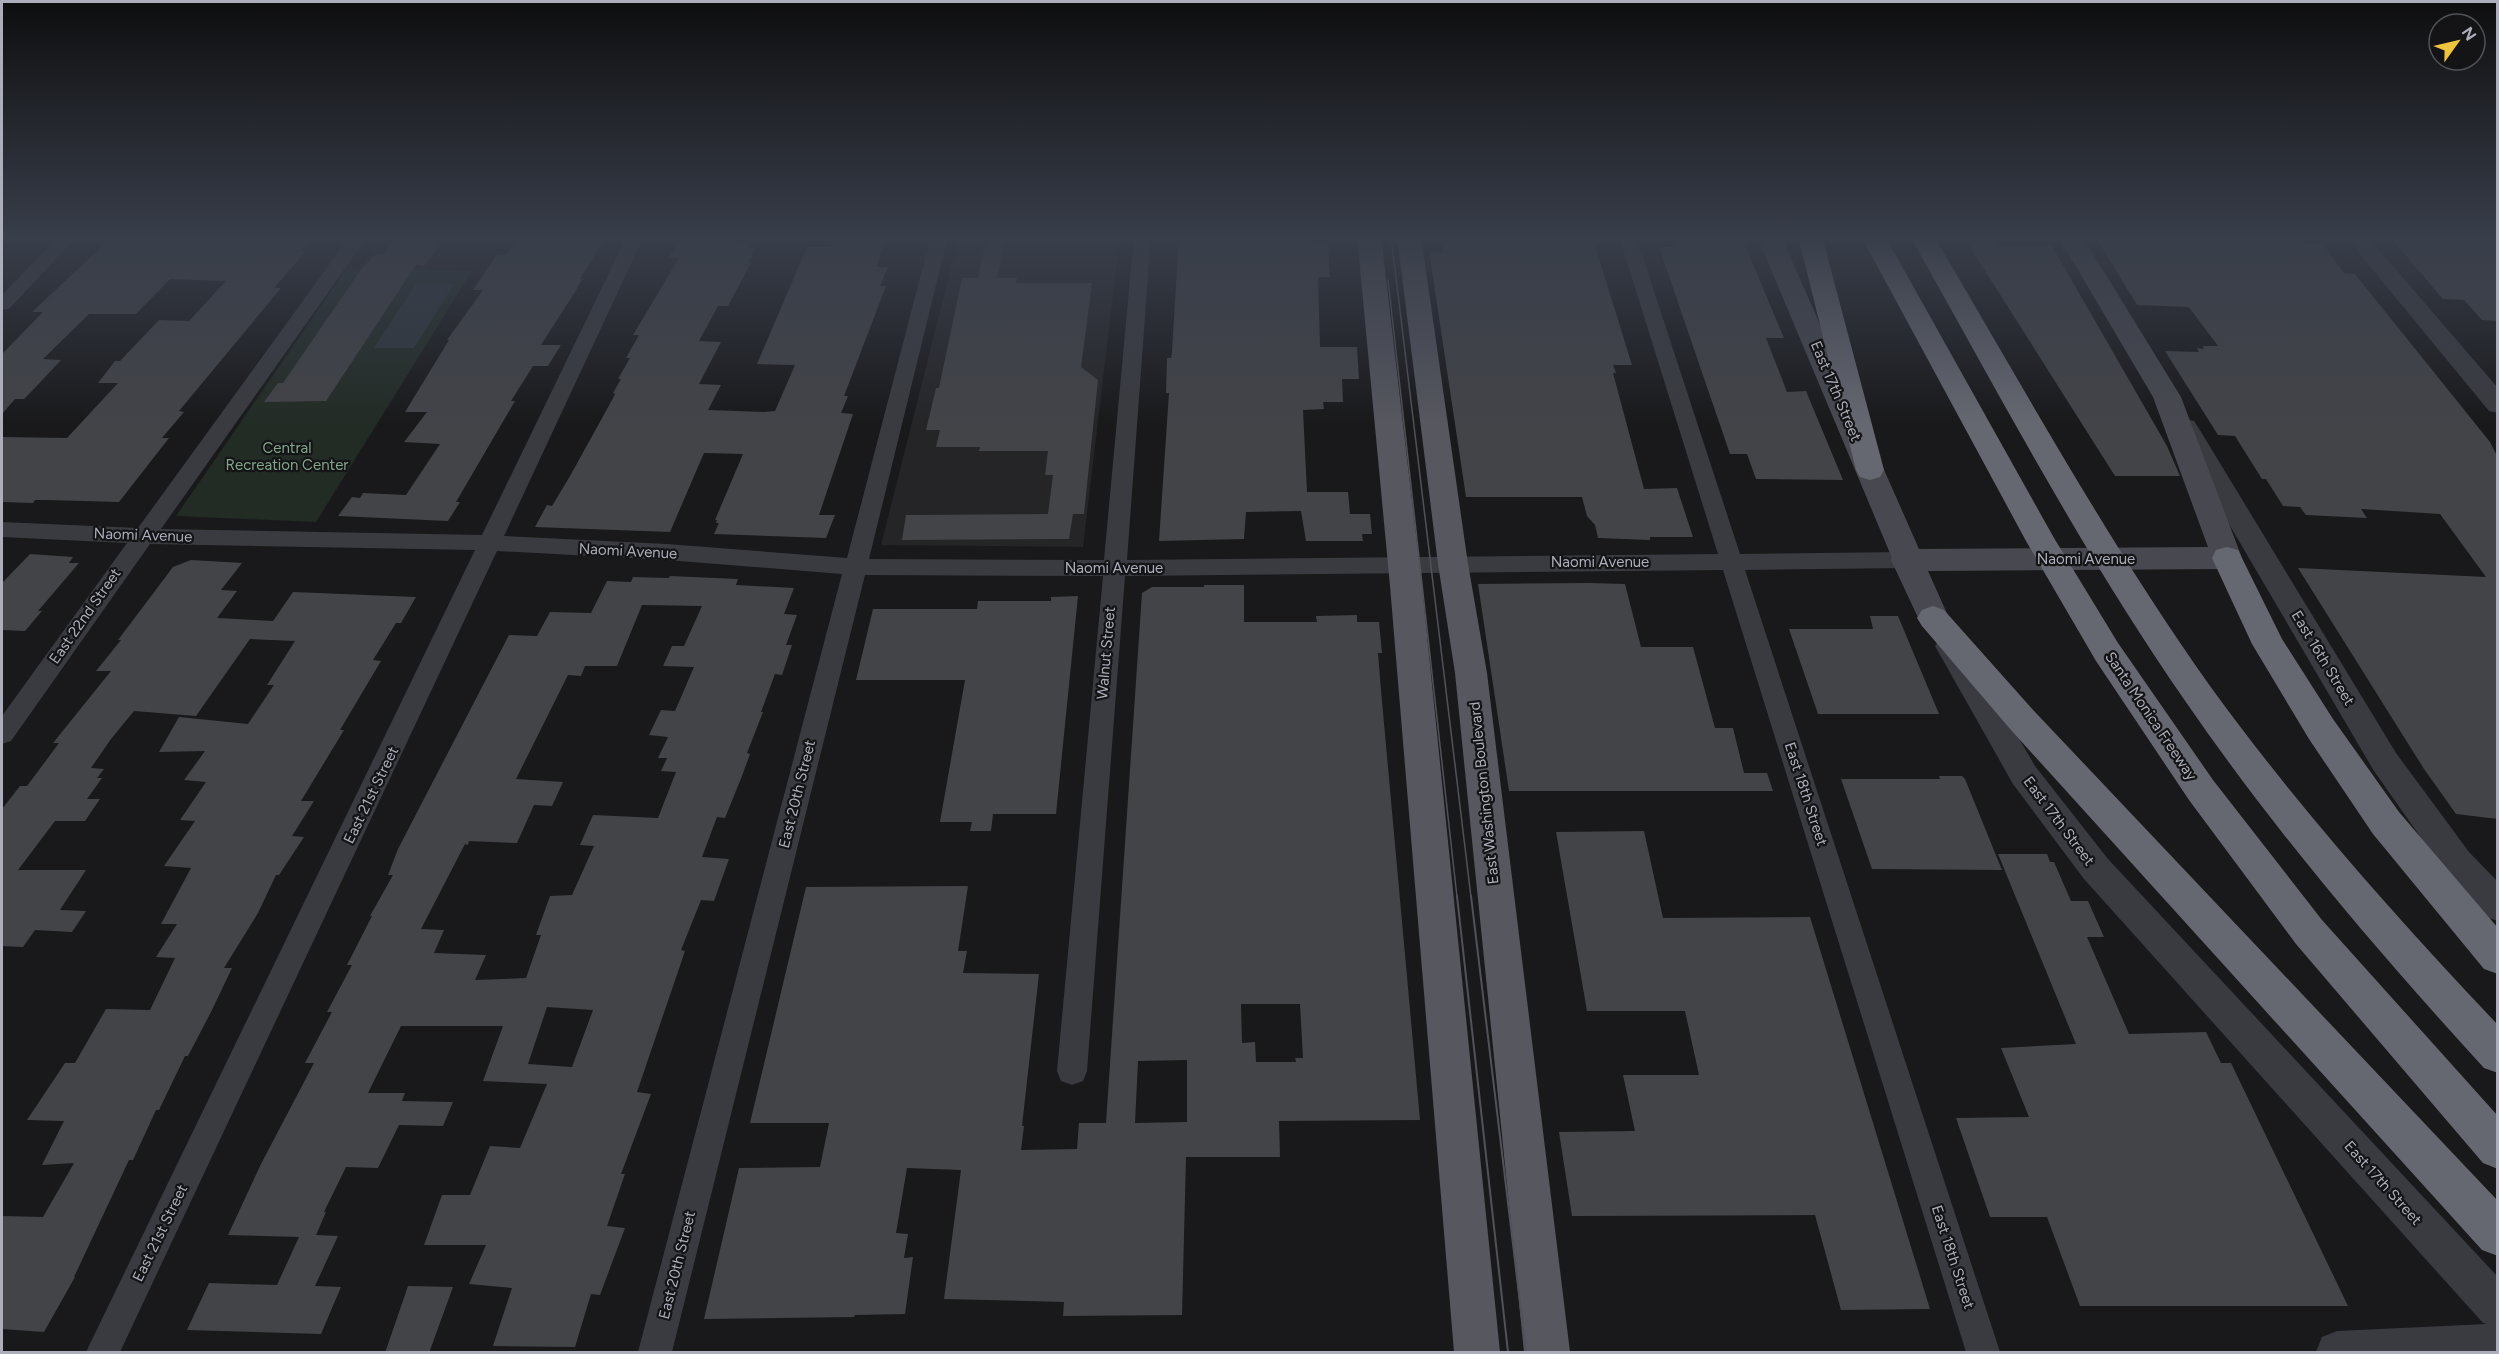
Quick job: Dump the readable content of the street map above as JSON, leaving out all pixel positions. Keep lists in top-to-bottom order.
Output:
{
  "streets": {
    "highway": ["Santa Monica Freeway"],
    "main road": [
      "East 17th Street",
      "Naomi Avenue",
      "East 16th Street",
      "East Washington Boulevard"
    ],
    "street": [
      "East 22nd Street",
      "Walnut Street",
      "East 20th Street",
      "East 18th Street",
      "East 21st Street"
    ]
  },
  "crossings": [
    ["East 17th Street", "Naomi Avenue"],
    ["Naomi Avenue", "East 22nd Street"],
    ["Naomi Avenue", "Walnut Street"],
    ["Naomi Avenue", "East 16th Street"],
    ["Naomi Avenue", "East Washington Boulevard"],
    ["Naomi Avenue", "East 20th Street"],
    ["Naomi Avenue", "East 18th Street"],
    ["Naomi Avenue", "East 21st Street"]
  ],
  "parks": ["Central Recreation Center"],
  "north": "top right"
}
